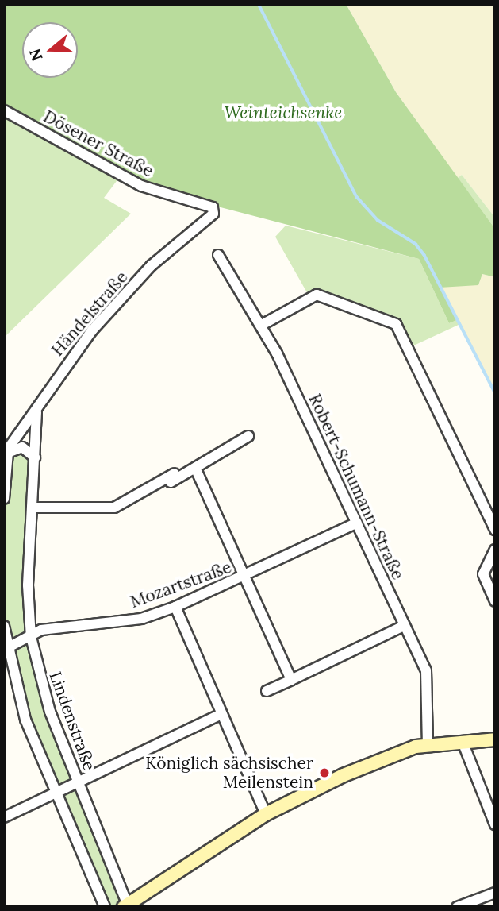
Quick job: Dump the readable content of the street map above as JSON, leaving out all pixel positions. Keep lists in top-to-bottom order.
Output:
{
  "streets": {
    "street": [
      "Dösener Straße",
      "Händelstraße",
      "Robert-Schumann-Straße",
      "Mozartstraße",
      "Lindenstraße"
    ]
  },
  "crossings": [
    ["Dösener Straße", "Händelstraße"],
    ["Händelstraße", "Lindenstraße"],
    ["Robert-Schumann-Straße", "Mozartstraße"],
    ["Mozartstraße", "Lindenstraße"]
  ],
  "parks": ["Weinteichsenke"],
  "places": ["Königlich sächsischer Meilenstein"],
  "north": "left"
}
